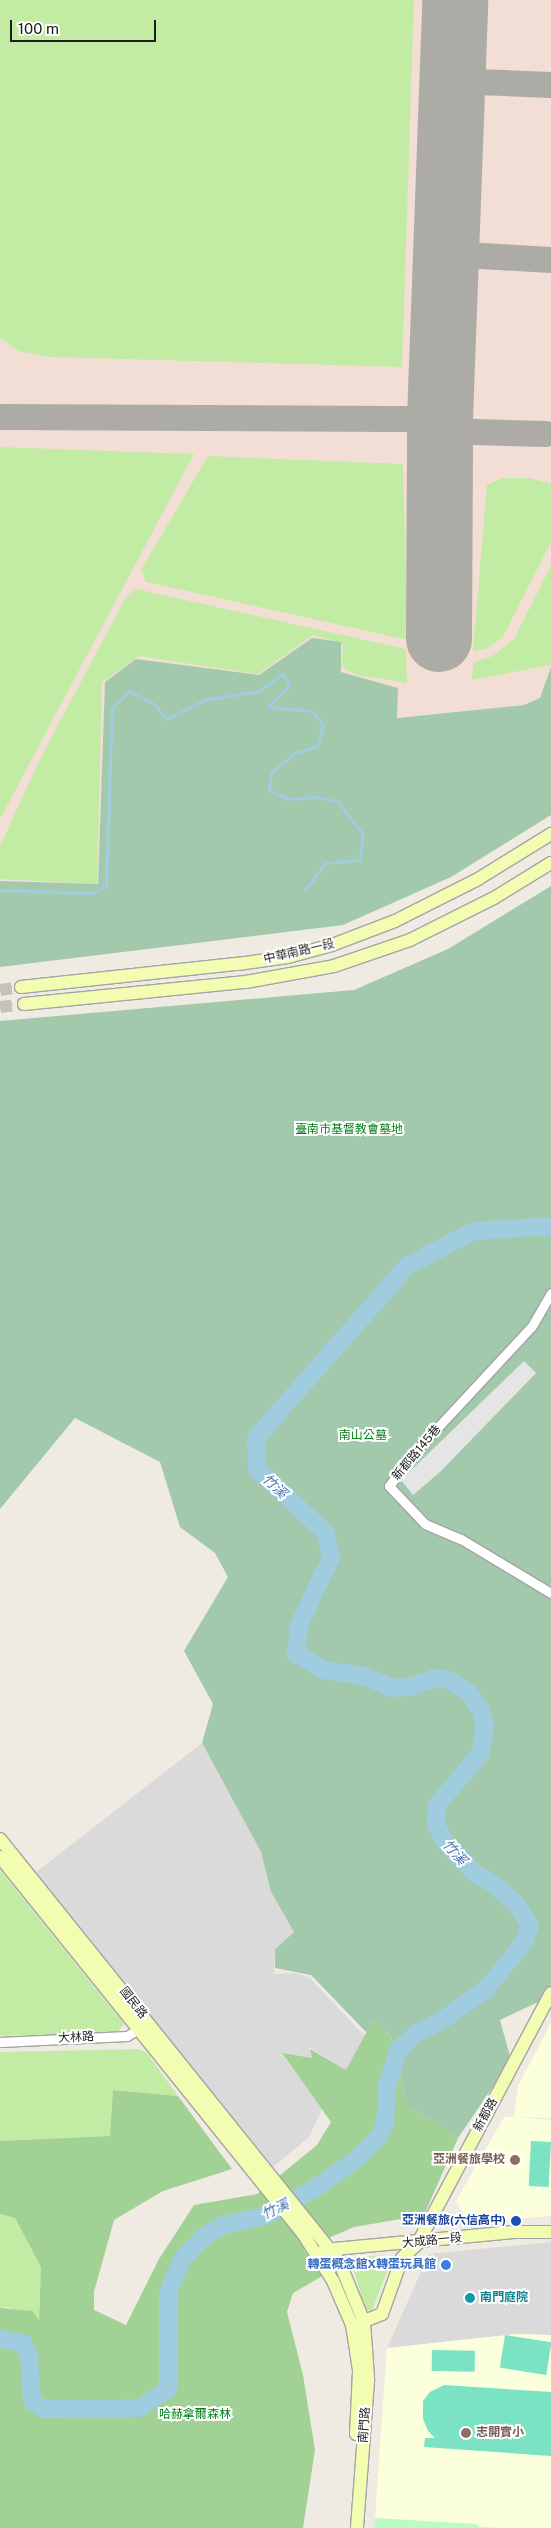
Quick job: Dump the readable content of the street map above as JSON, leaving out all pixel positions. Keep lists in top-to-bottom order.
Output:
{
  "streets": {
    "street": [
      "中華南路一段",
      "新都路145巷",
      "國民路",
      "大林路",
      "新都路",
      "大成路一段",
      "南門路"
    ]
  },
  "crossings": [
    ["國民路", "大林路"],
    ["新都路", "大成路一段"],
    ["新都路", "南門路"]
  ],
  "water": ["竹溪"],
  "parks": ["臺南市基督教會墓地", "南山公墓", "哈赫拿爾森林"],
  "places": [
    "亞洲餐旅學校",
    "亞洲餐旅(六信高中)",
    "轉蛋概念館X轉蛋玩具館",
    "南門庭院",
    "志開實小"
  ],
  "scale_bar": "100 m"
}
